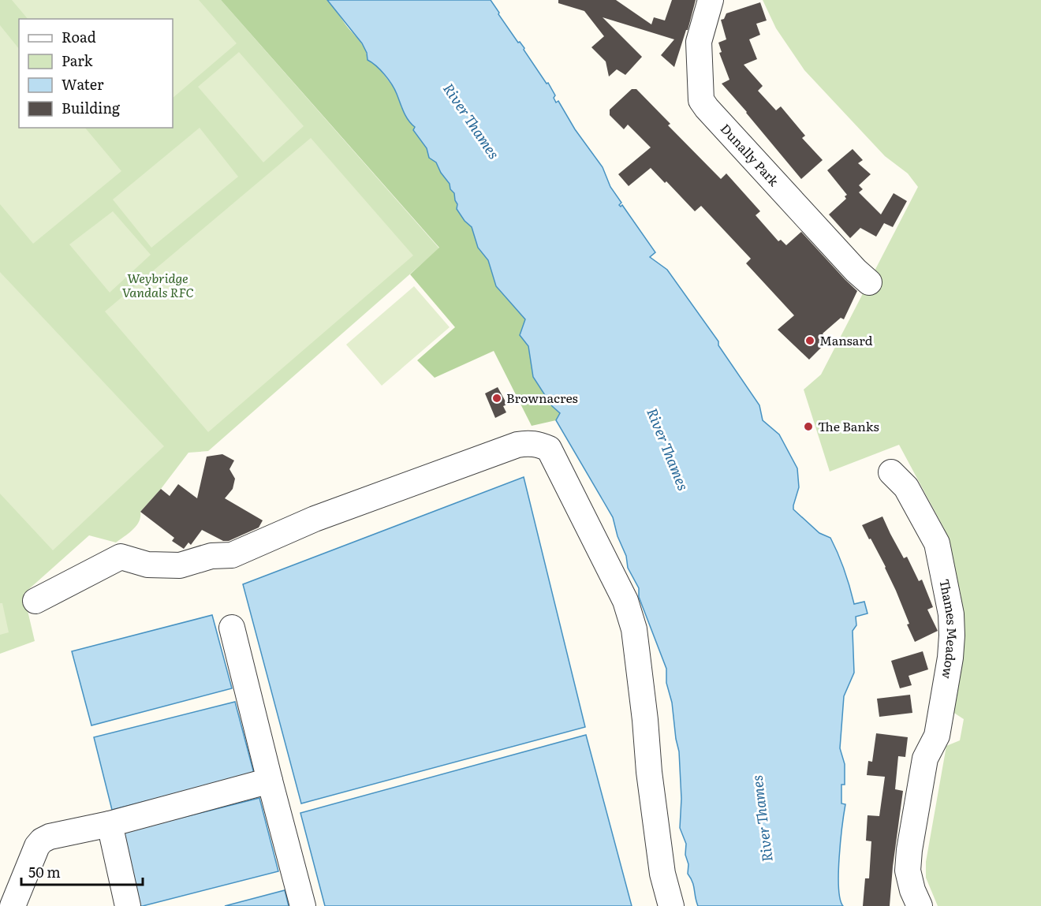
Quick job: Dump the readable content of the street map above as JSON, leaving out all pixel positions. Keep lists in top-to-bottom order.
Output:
{
  "streets": {
    "street": ["Dunally Park", "Thames Meadow"]
  },
  "water": ["River Thames"],
  "parks": ["Weybridge Vandals RFC"],
  "places": ["Mansard", "Brownacres", "The Banks"],
  "legend": [
    "Road",
    "Park",
    "Water",
    "Building"
  ],
  "scale_bar": "50 m"
}
